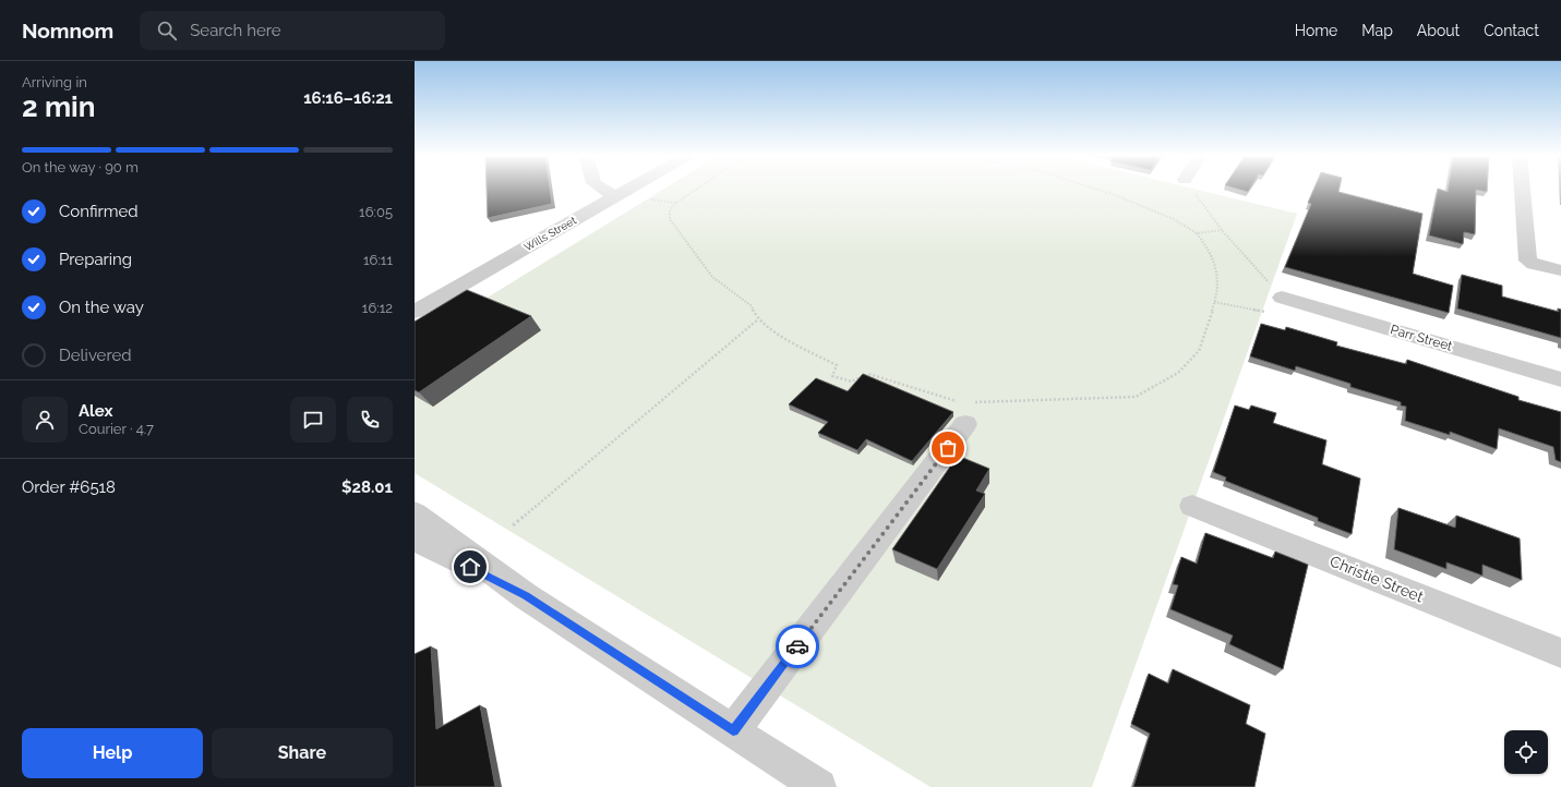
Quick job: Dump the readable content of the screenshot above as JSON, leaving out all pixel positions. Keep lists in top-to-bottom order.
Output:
{
  "streets": {
    "street": ["Wills Street", "Parr Street", "Christie Street"]
  },
  "page": {
    "header": "Nomnom",
    "search": "Search here",
    "nav": [
      "Home",
      "Map",
      "About",
      "Contact"
    ],
    "heading": ["2 min", "Arriving in", "16:16–16:21"],
    "panel": [
      "Alex",
      "Courier · 4.7",
      "Order #6518",
      "$28.01"
    ],
    "bar": "On the way · 90 m",
    "list": [
      ["Confirmed", "16:05"],
      ["Preparing", "16:11"],
      ["On the way", "16:12"],
      "Delivered"
    ],
    "buttons": ["Help", "Share"]
  }
}
